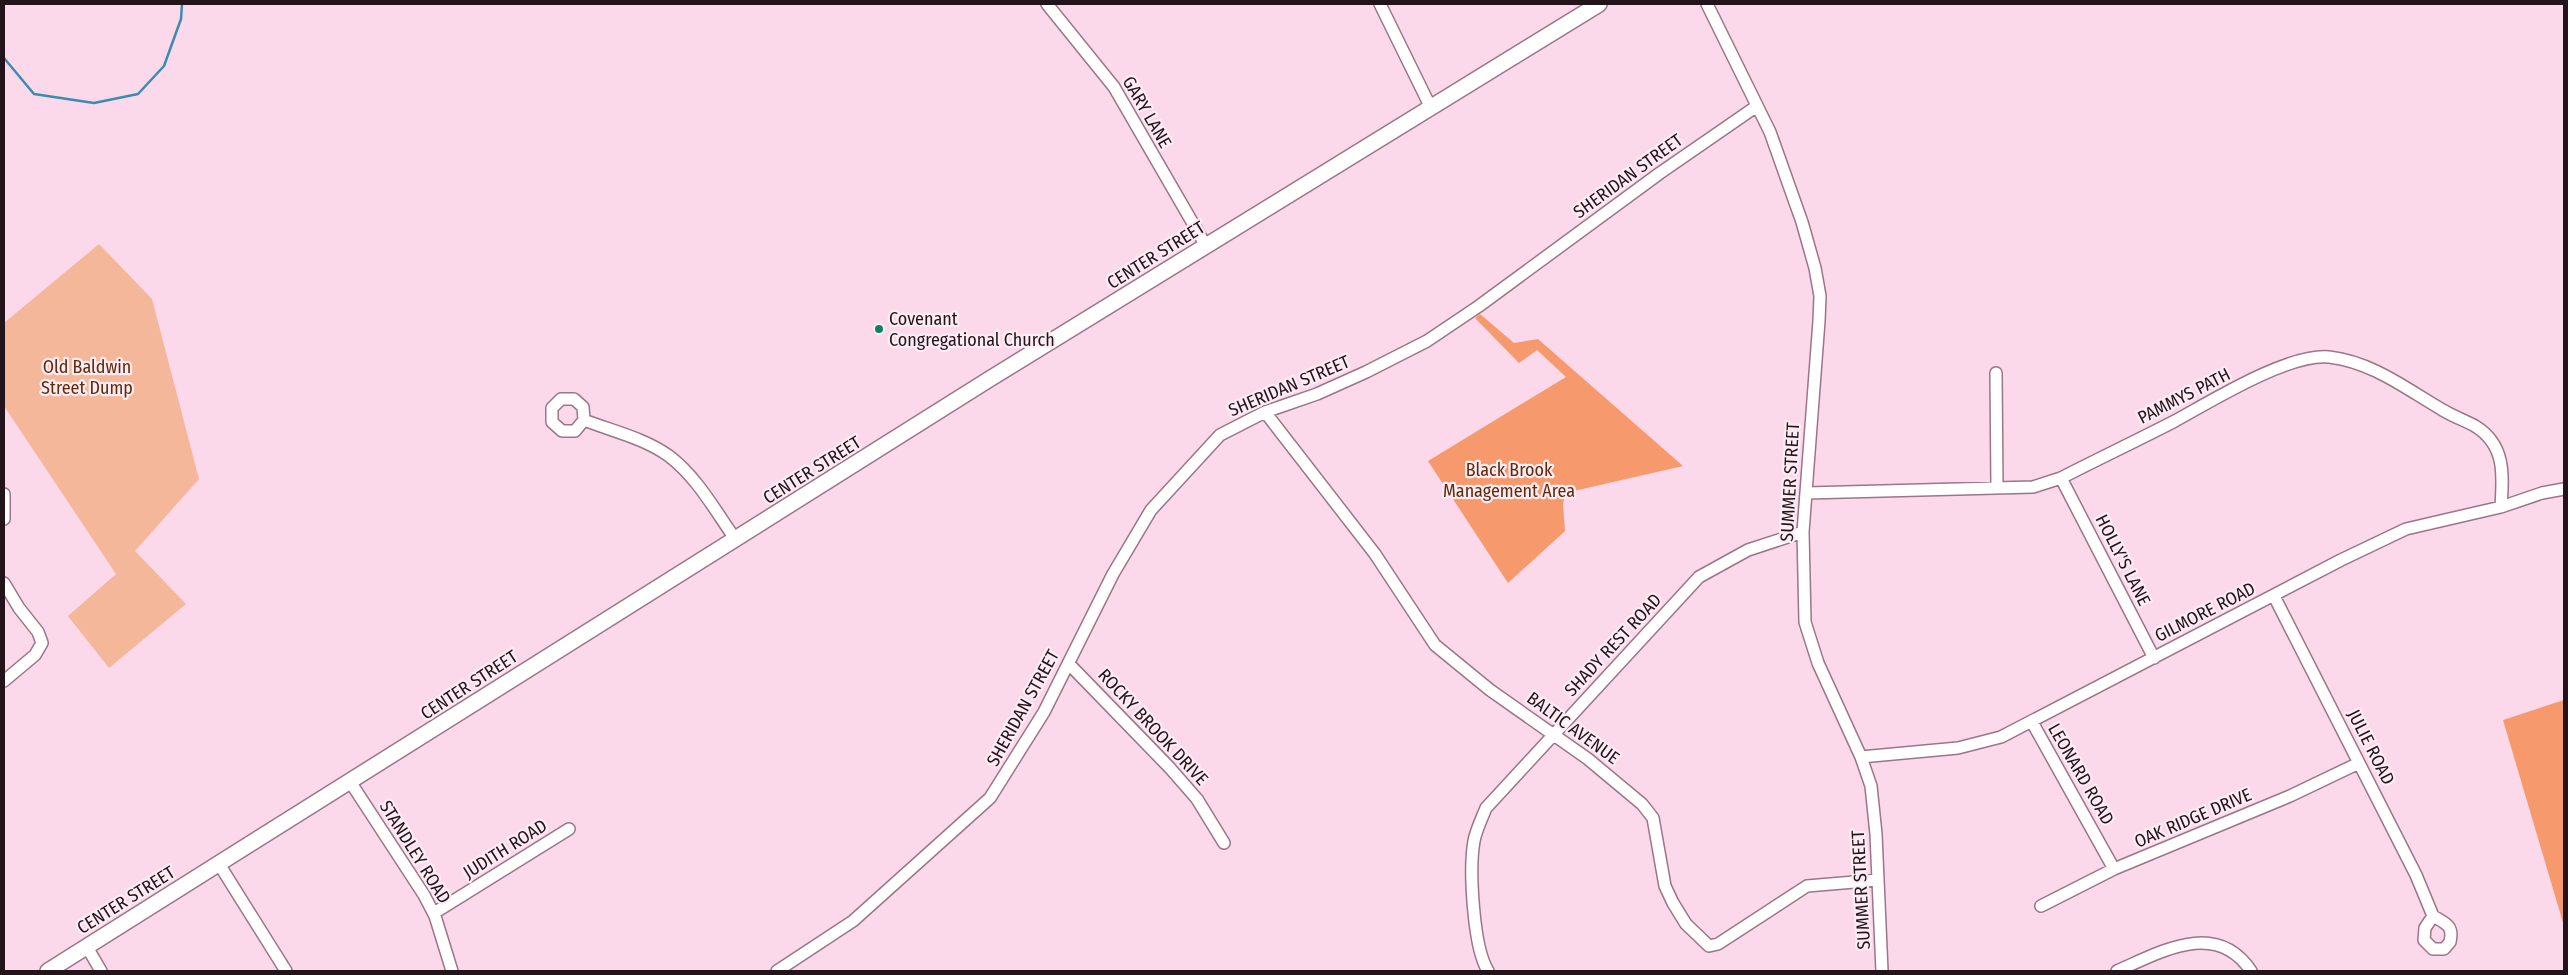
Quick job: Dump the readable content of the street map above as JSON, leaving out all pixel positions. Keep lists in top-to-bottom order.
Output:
{
  "streets": {
    "main road": ["CENTER STREET"],
    "street": [
      "GARY LANE",
      "SHERIDAN STREET",
      "PAMMYS PATH",
      "SUMMER STREET",
      "HOLLY'S LANE",
      "GILMORE ROAD",
      "SHADY REST ROAD",
      "ROCKY BROOK DRIVE",
      "BALTIC AVENUE",
      "JULIE ROAD",
      "LEONARD ROAD",
      "OAK RIDGE DRIVE",
      "JUDITH ROAD",
      "STANDLEY ROAD"
    ]
  },
  "crossings": [
    ["GARY LANE", "CENTER STREET"],
    ["SHERIDAN STREET", "SUMMER STREET"],
    ["SHERIDAN STREET", "ROCKY BROOK DRIVE"],
    ["SHERIDAN STREET", "BALTIC AVENUE"],
    ["CENTER STREET", "STANDLEY ROAD"],
    ["PAMMYS PATH", "SUMMER STREET"],
    ["PAMMYS PATH", "HOLLY'S LANE"],
    ["PAMMYS PATH", "GILMORE ROAD"],
    ["SUMMER STREET", "GILMORE ROAD"],
    ["SUMMER STREET", "SHADY REST ROAD"],
    ["SUMMER STREET", "BALTIC AVENUE"],
    ["HOLLY'S LANE", "GILMORE ROAD"],
    ["GILMORE ROAD", "JULIE ROAD"],
    ["GILMORE ROAD", "LEONARD ROAD"],
    ["SHADY REST ROAD", "BALTIC AVENUE"],
    ["JULIE ROAD", "OAK RIDGE DRIVE"],
    ["LEONARD ROAD", "OAK RIDGE DRIVE"],
    ["JUDITH ROAD", "STANDLEY ROAD"]
  ],
  "parks": ["Old Baldwin Street Dump", "Black Brook Management Area"],
  "places": ["Covenant Congregational Church"]
}
